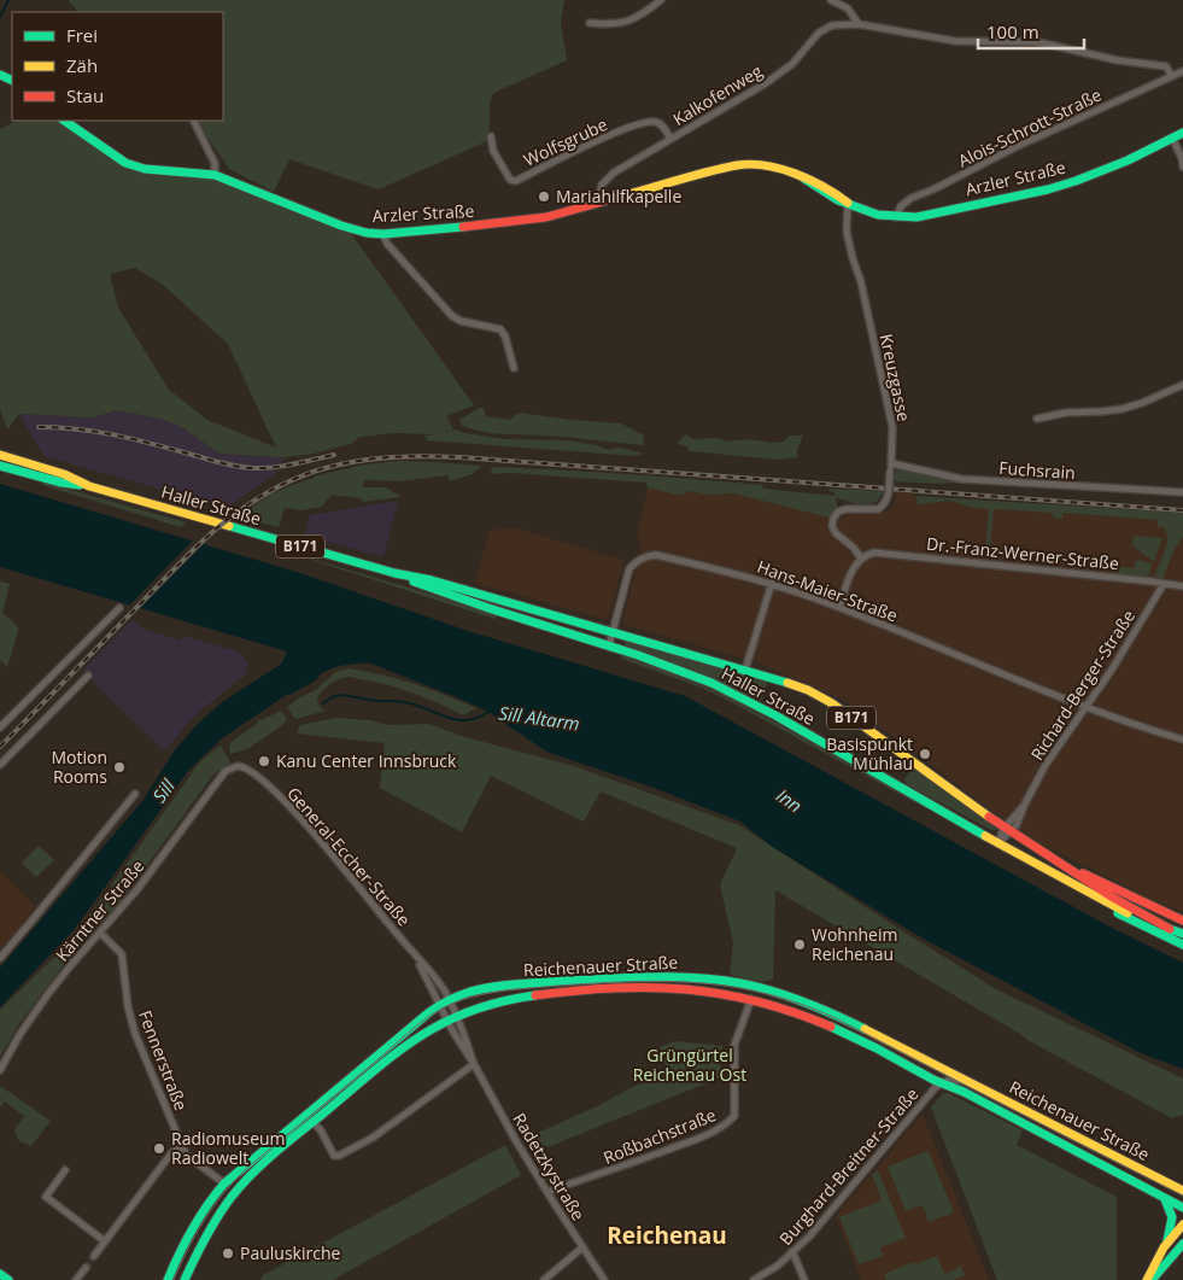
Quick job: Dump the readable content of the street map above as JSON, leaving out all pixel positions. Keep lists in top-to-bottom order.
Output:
{
  "streets": {
    "main road": [
      "Arzler Straße",
      "Haller Straße",
      "B171",
      "Reichenauer Straße"
    ],
    "street": [
      "Kalkofenweg",
      "Alois-Schrott-Straße",
      "Wolfsgrube",
      "Kreuzgasse",
      "Fuchsrain",
      "Dr.-Franz-Werner-Straße",
      "Hans-Maier-Straße",
      "Richard-Berger-Straße",
      "General-Eccher-Straße",
      "Kärntner Straße",
      "Fennerstraße",
      "Roßbachstraße",
      "Radetzkystraße",
      "Burghard-Breitner-Straße"
    ]
  },
  "crossings": [
    ["Kalkofenweg", "Alois-Schrott-Straße"],
    ["Kalkofenweg", "Wolfsgrube"],
    ["Kalkofenweg", "Arzler Straße"],
    ["Alois-Schrott-Straße", "Arzler Straße"],
    ["Arzler Straße", "Kreuzgasse"],
    ["Kreuzgasse", "Fuchsrain"],
    ["Kreuzgasse", "Dr.-Franz-Werner-Straße"],
    ["Haller Straße", "Hans-Maier-Straße"],
    ["Haller Straße", "Richard-Berger-Straße"],
    ["Dr.-Franz-Werner-Straße", "Richard-Berger-Straße"],
    ["Hans-Maier-Straße", "Richard-Berger-Straße"],
    ["General-Eccher-Straße", "Kärntner Straße"],
    ["General-Eccher-Straße", "Reichenauer Straße"],
    ["General-Eccher-Straße", "Radetzkystraße"],
    ["Kärntner Straße", "Fennerstraße"],
    ["Reichenauer Straße", "Fennerstraße"],
    ["Reichenauer Straße", "Roßbachstraße"],
    ["Reichenauer Straße", "Radetzkystraße"],
    ["Reichenauer Straße", "Burghard-Breitner-Straße"],
    ["Roßbachstraße", "Radetzkystraße"]
  ],
  "districts": ["Reichenau"],
  "water": ["Sill Altarm", "Sill", "Inn"],
  "parks": ["Grüngürtel Reichenau Ost"],
  "places": [
    "Mariahilfkapelle",
    "Basispunkt Mühlau",
    "Kanu Center Innsbruck",
    "Motion Rooms",
    "Wohnheim Reichenau",
    "Radiomuseum Radiowelt",
    "Pauluskirche"
  ],
  "legend": ["Frei", "Zäh", "Stau"],
  "scale_bar": "100 m"
}
